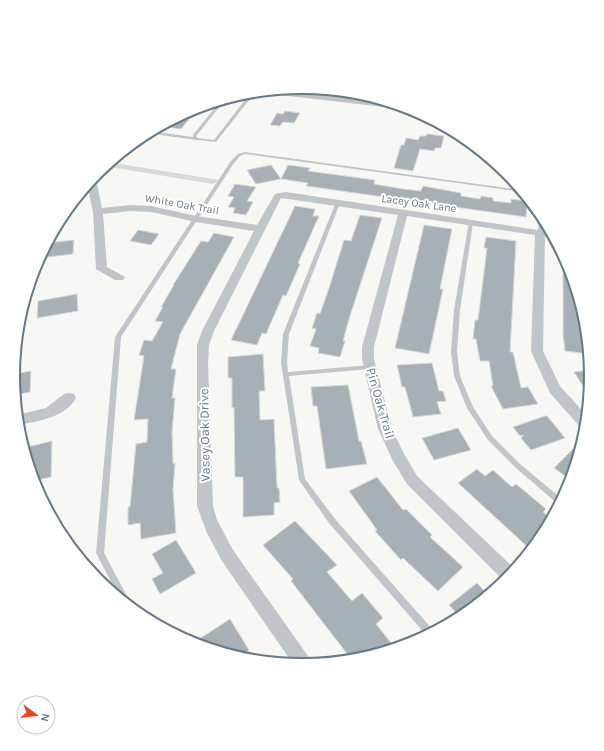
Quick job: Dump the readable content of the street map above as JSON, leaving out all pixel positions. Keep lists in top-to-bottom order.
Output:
{
  "streets": {
    "street": [
      "Lacey Oak Lane",
      "White Oak Trail",
      "Pin Oak Trail",
      "Vasey Oak Drive"
    ]
  },
  "crossings": [
    ["Lacey Oak Lane", "Pin Oak Trail"],
    ["Lacey Oak Lane", "Vasey Oak Drive"],
    ["White Oak Trail", "Vasey Oak Drive"]
  ],
  "north": "right"
}
